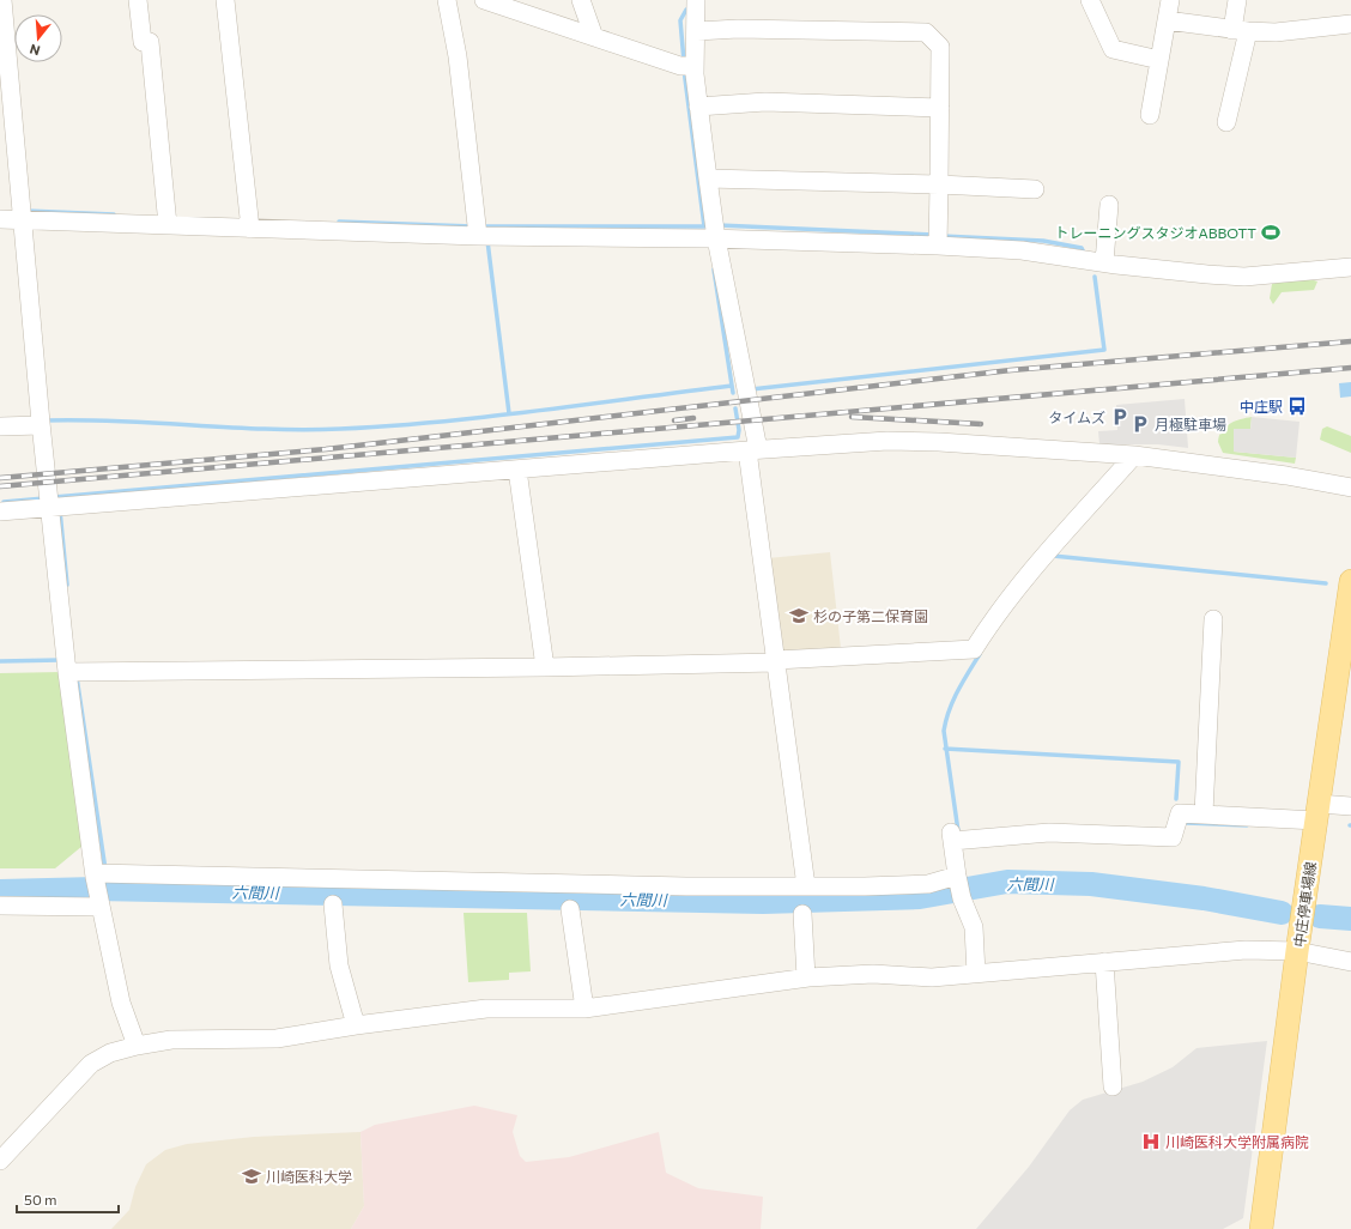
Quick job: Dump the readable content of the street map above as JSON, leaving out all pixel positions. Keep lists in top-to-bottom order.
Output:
{
  "streets": {
    "main road": ["中庄停車場線"]
  },
  "water": ["六間川"],
  "places": {
    "sports": ["トレーニングスタジオABBOTT"],
    "bus stop": ["中庄駅"],
    "parking": ["タイムズ", "月極駐車場"],
    "school or university": ["杉の子第二保育園", "川崎医科大学"],
    "hospital": ["川崎医科大学附属病院"]
  },
  "scale_bar": "50 m",
  "north": "bottom"
}
